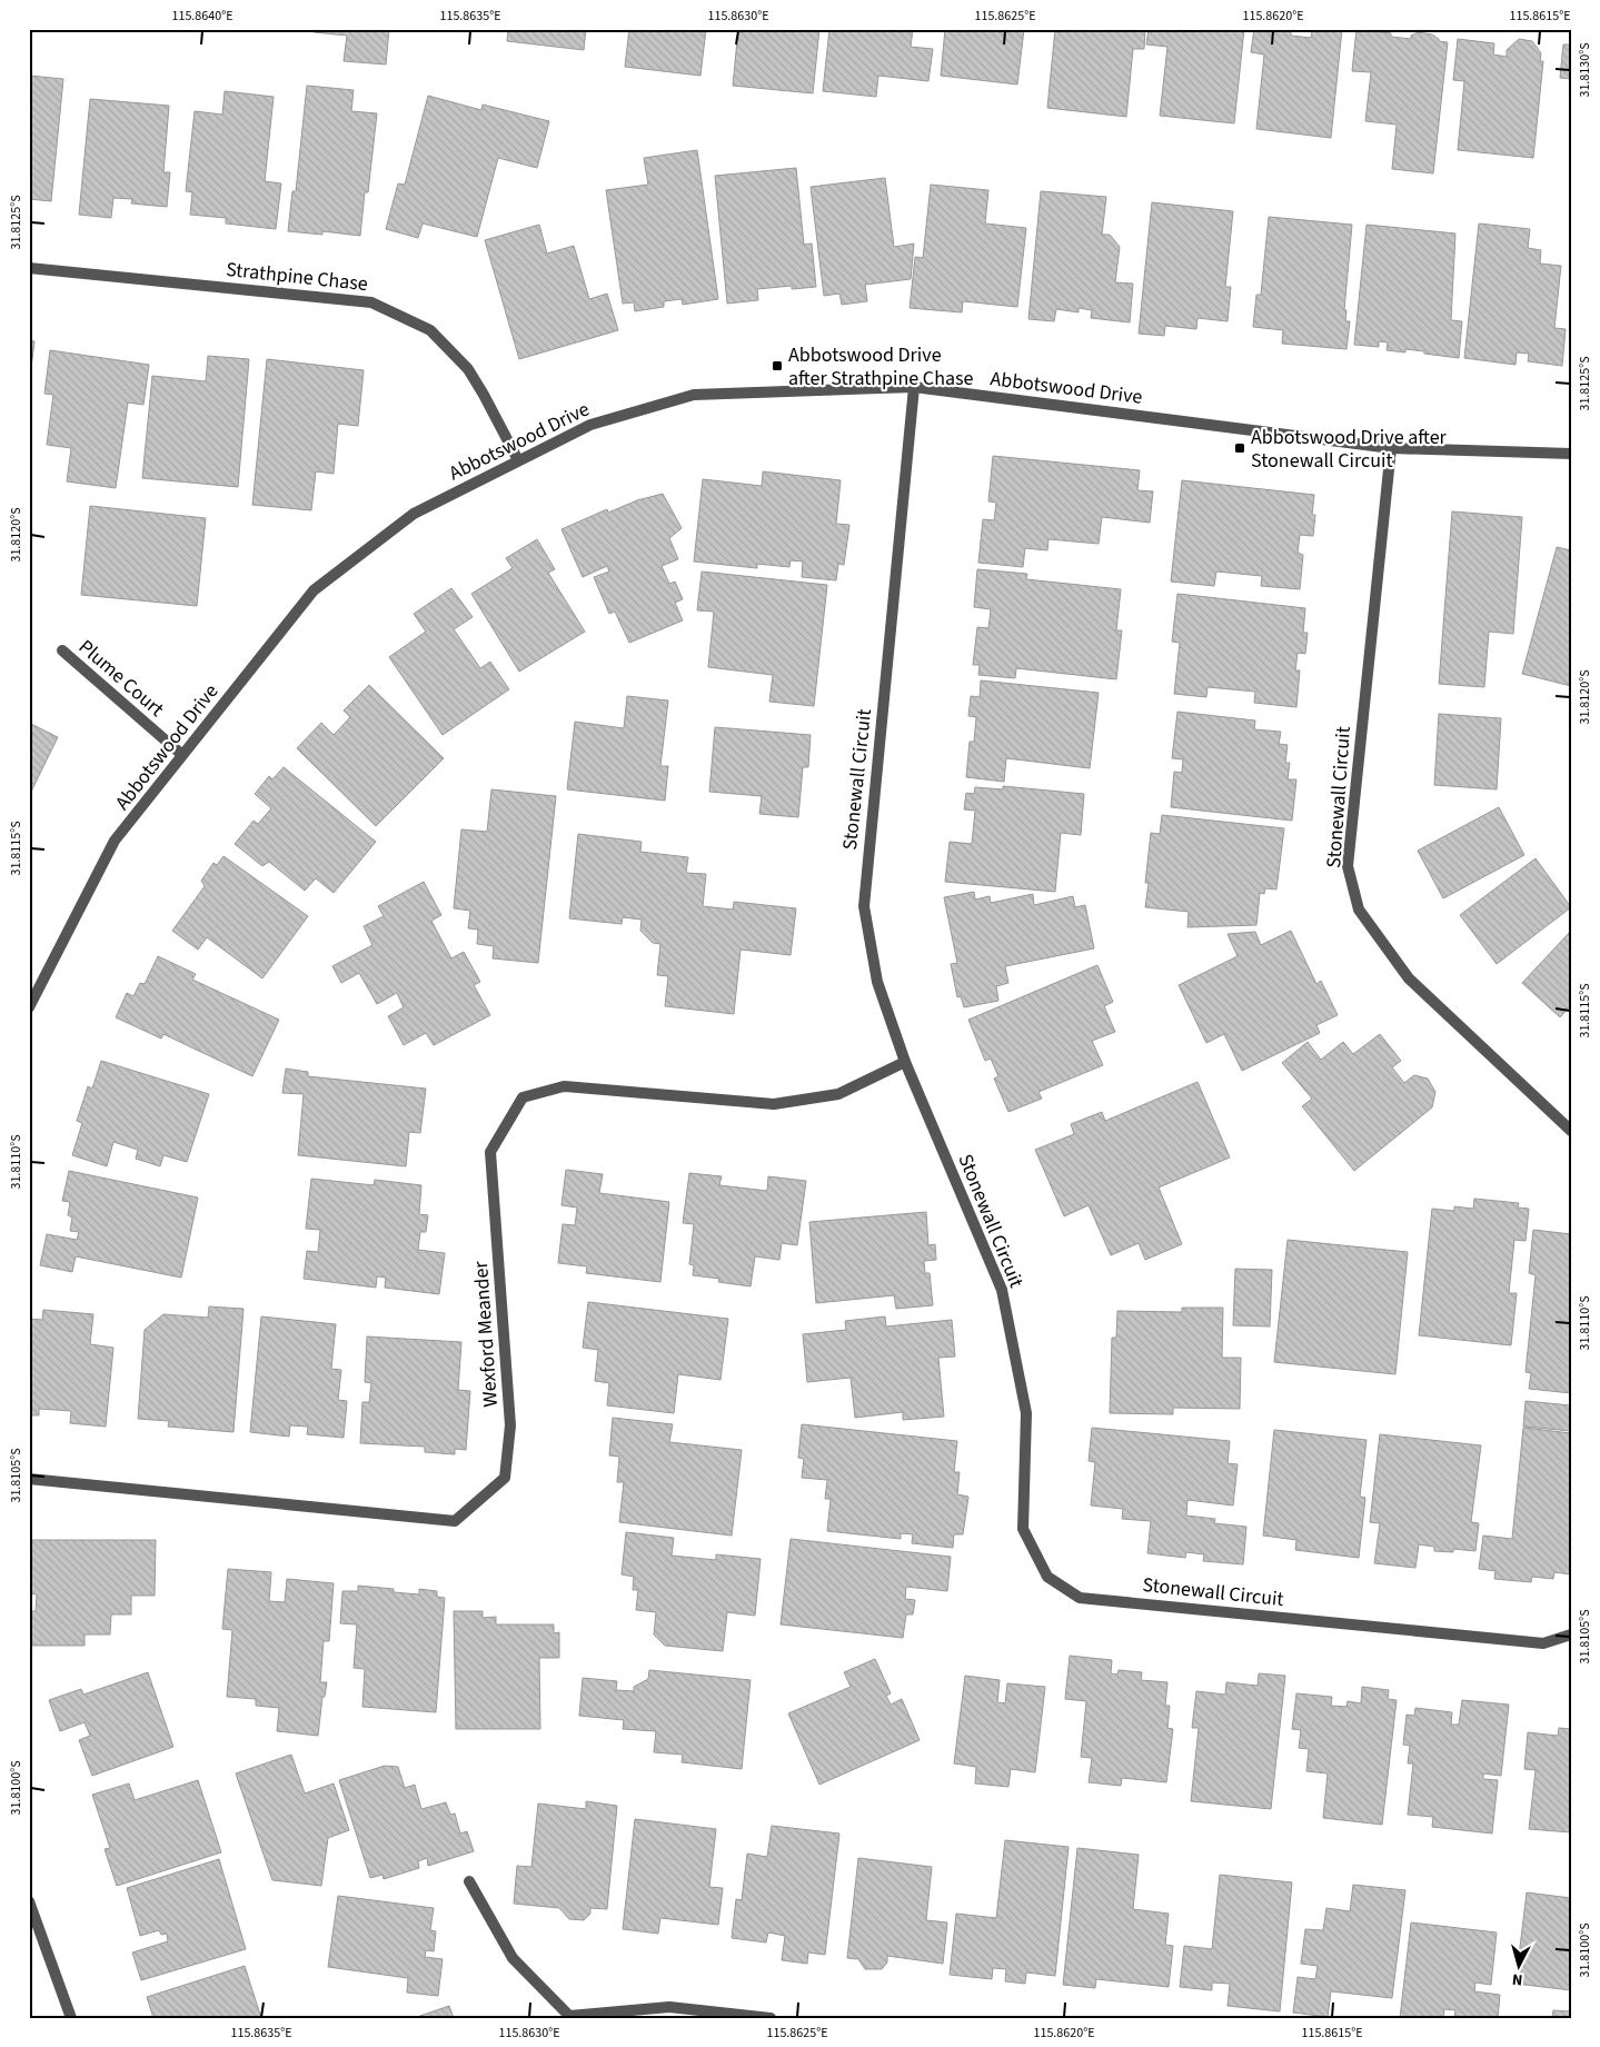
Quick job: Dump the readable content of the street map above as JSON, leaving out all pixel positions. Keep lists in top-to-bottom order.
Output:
{
  "streets": {
    "street": [
      "Strathpine Chase",
      "Abbotswood Drive",
      "Plume Court",
      "Stonewall Circuit",
      "Wexford Meander"
    ]
  },
  "crossings": [
    ["Strathpine Chase", "Abbotswood Drive"],
    ["Abbotswood Drive", "Plume Court"],
    ["Abbotswood Drive", "Stonewall Circuit"],
    ["Stonewall Circuit", "Wexford Meander"]
  ],
  "places": {
    "transit": ["Abbotswood Drive after Strathpine Chase", "Abbotswood Drive after Stonewall Circuit"]
  },
  "north": "bottom",
  "coordinates": [
    "115.8640°E",
    "115.8635°E",
    "115.8630°E",
    "115.8625°E",
    "115.8620°E",
    "115.8615°E",
    "31.8130°S",
    "31.8125°S",
    "31.8120°S",
    "31.8115°S",
    "31.8110°S",
    "31.8105°S",
    "31.8100°S"
  ]
}
